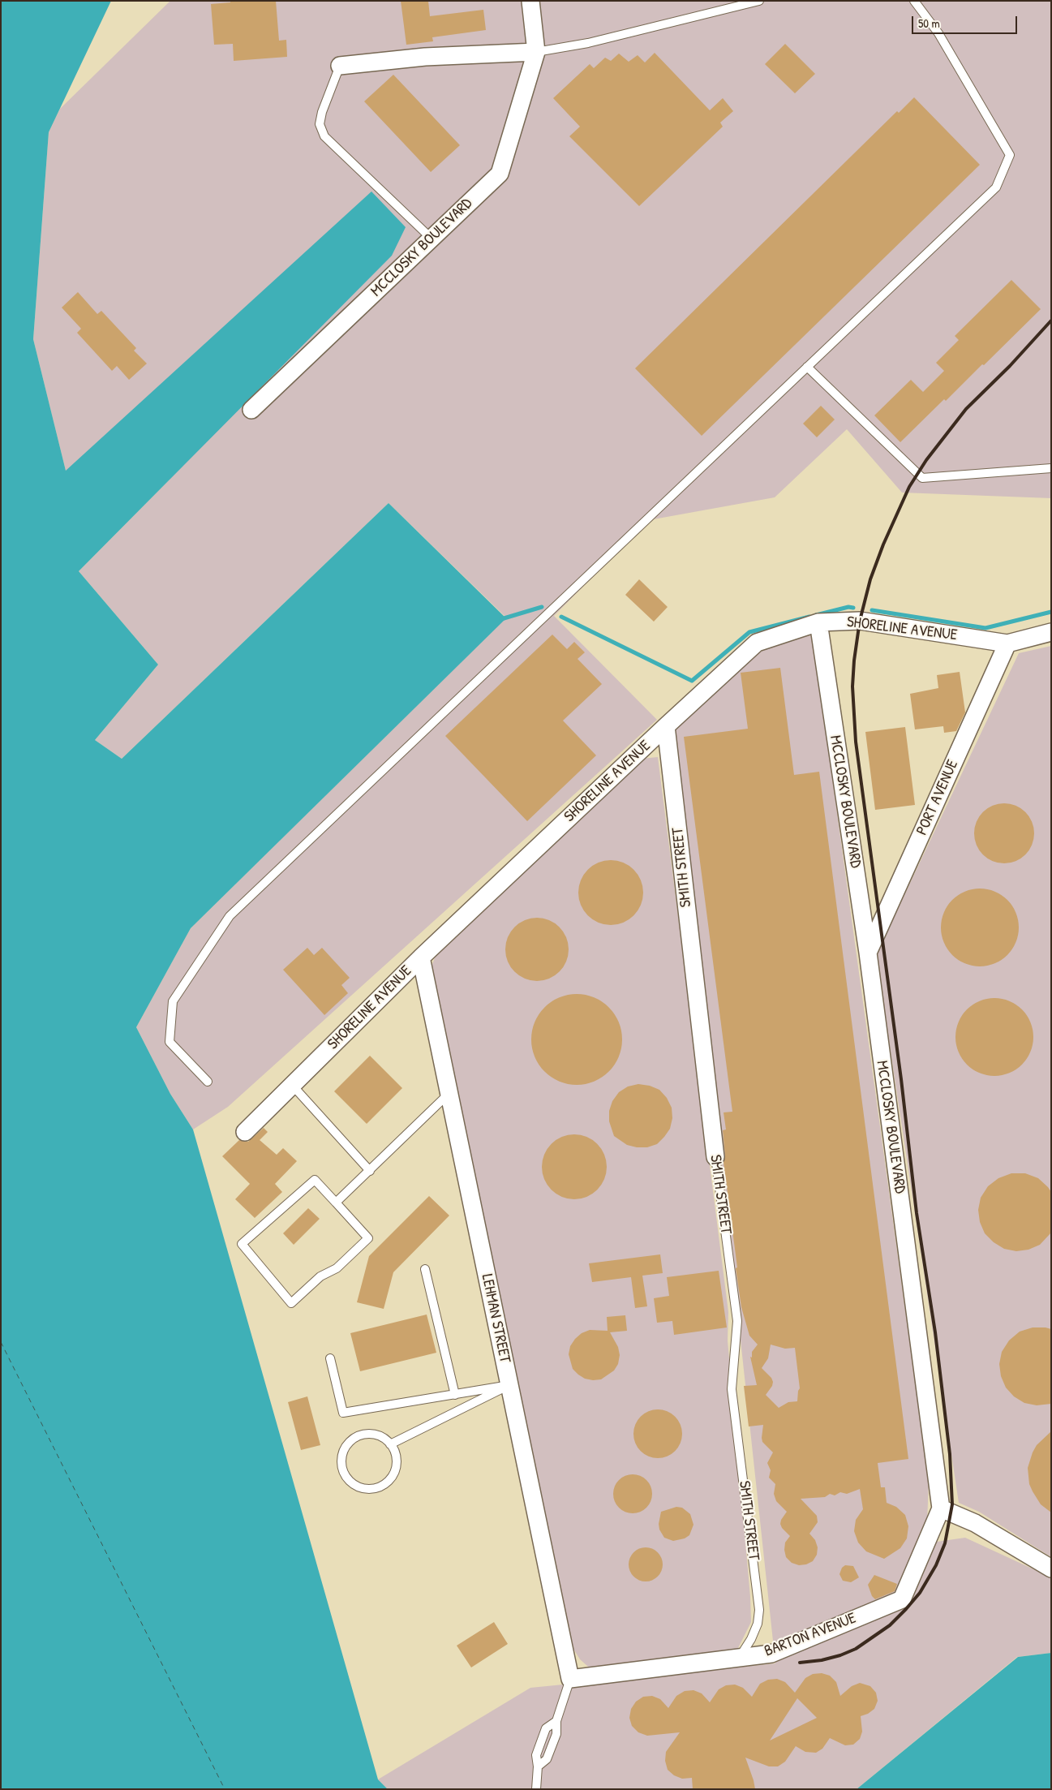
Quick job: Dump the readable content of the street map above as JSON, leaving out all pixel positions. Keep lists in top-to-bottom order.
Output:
{
  "streets": {
    "street": [
      "MCCLOSKY BOULEVARD",
      "SHORELINE AVENUE",
      "PORT AVENUE",
      "SMITH STREET",
      "LEHMAN STREET",
      "BARTON AVENUE"
    ]
  },
  "crossings": [
    ["MCCLOSKY BOULEVARD", "SHORELINE AVENUE"],
    ["MCCLOSKY BOULEVARD", "PORT AVENUE"],
    ["MCCLOSKY BOULEVARD", "BARTON AVENUE"],
    ["SHORELINE AVENUE", "PORT AVENUE"],
    ["SHORELINE AVENUE", "SMITH STREET"],
    ["SHORELINE AVENUE", "LEHMAN STREET"],
    ["SMITH STREET", "BARTON AVENUE"],
    ["LEHMAN STREET", "BARTON AVENUE"]
  ],
  "scale_bar": "50 m"
}
